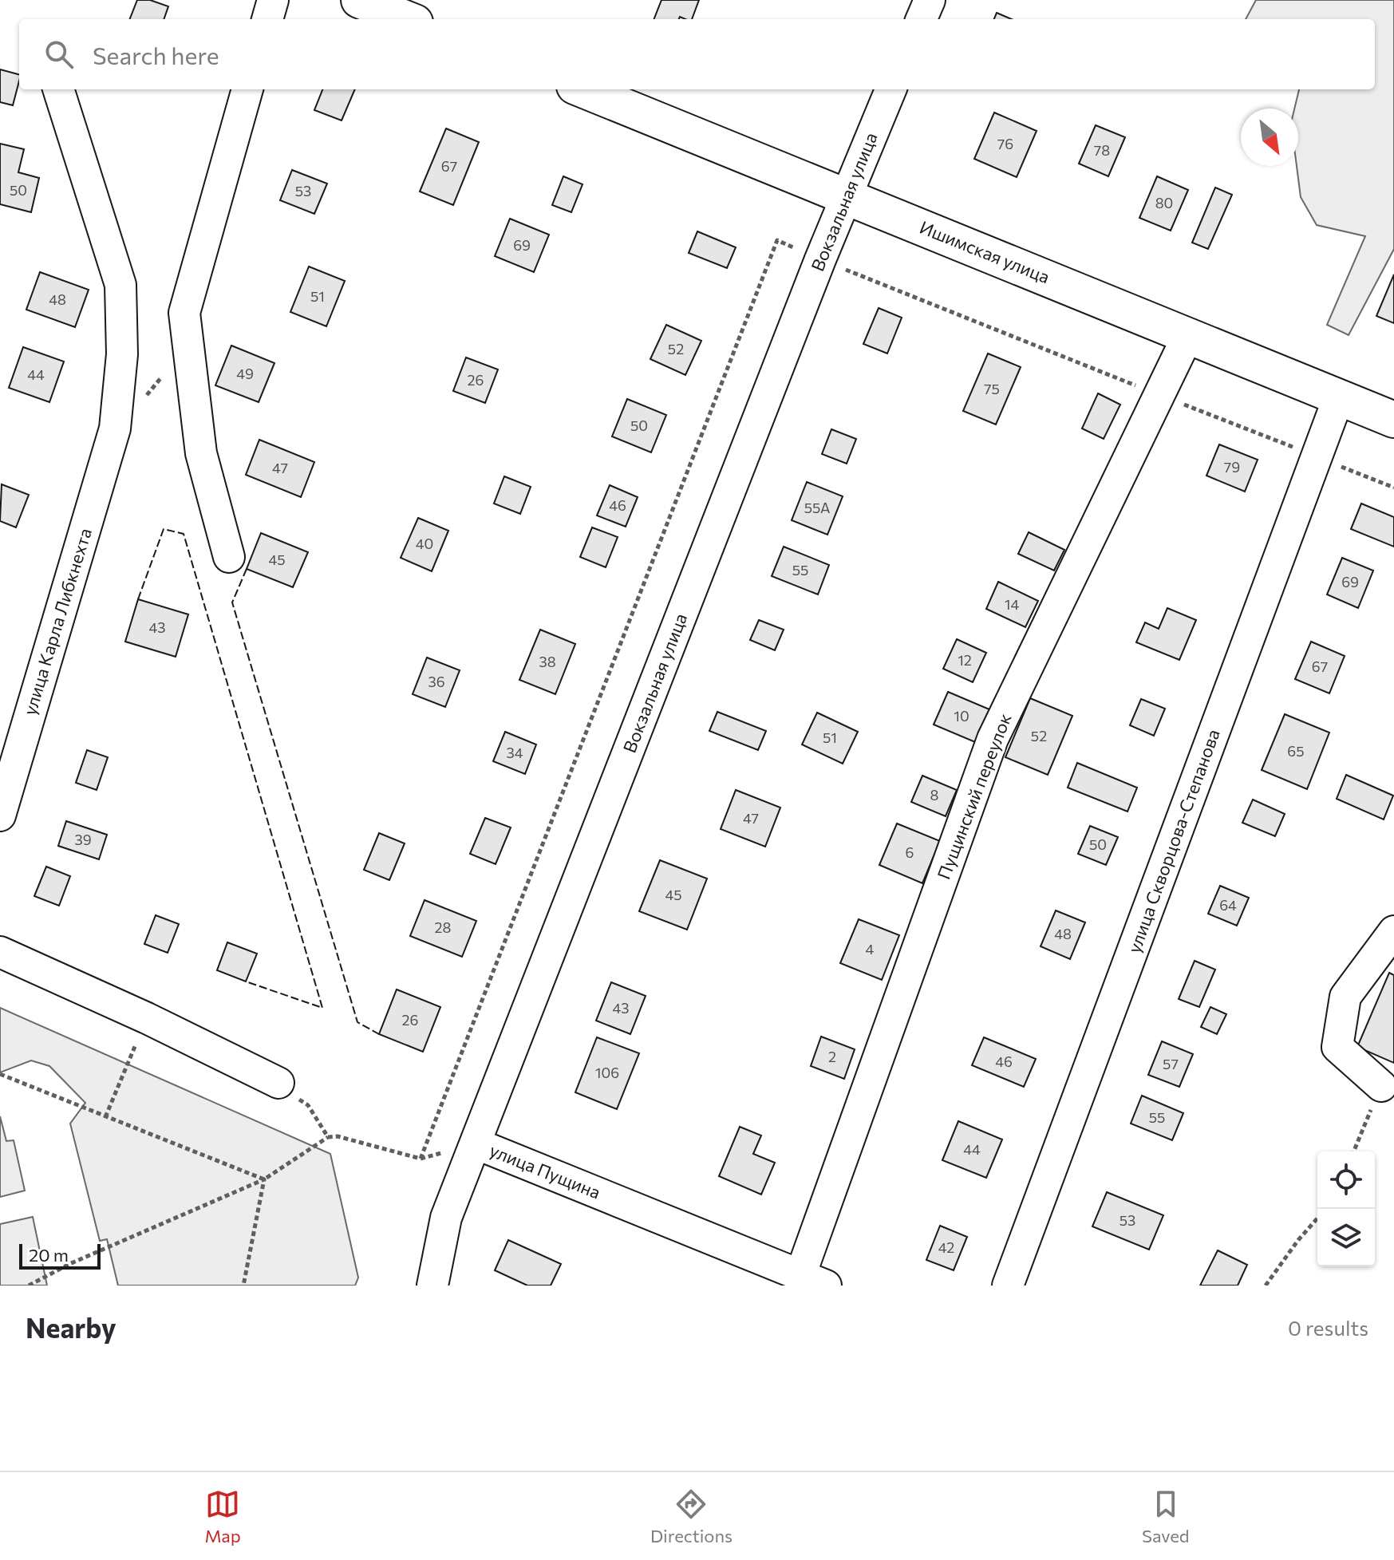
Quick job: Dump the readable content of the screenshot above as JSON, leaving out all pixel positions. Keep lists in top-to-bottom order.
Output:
{
  "streets": {
    "main road": ["Ишимская улица"],
    "street": [
      "Вокзальная улица",
      "улица Карла Либкнехта",
      "Пущинский переулок",
      "улица Скворцова-Степанова",
      "улица Пущина"
    ]
  },
  "crossings": [
    ["Вокзальная улица", "Ишимская улица"],
    ["Вокзальная улица", "улица Пущина"],
    ["Ишимская улица", "Пущинский переулок"],
    ["Ишимская улица", "улица Скворцова-Степанова"],
    ["Пущинский переулок", "улица Пущина"]
  ],
  "house_numbers": [
    "76",
    "78",
    "67",
    "50",
    "53",
    "80",
    "69",
    "51",
    "48",
    "52",
    "49",
    "44",
    "26",
    "75",
    "50",
    "79",
    "47",
    "46",
    "55А",
    "40",
    "45",
    "55",
    "69",
    "14",
    "43",
    "12",
    "38",
    "67",
    "36",
    "10",
    "52",
    "51",
    "65",
    "34",
    "8",
    "47",
    "39",
    "50",
    "6",
    "45",
    "64",
    "28",
    "48",
    "4",
    "43",
    "26",
    "2",
    "46",
    "57",
    "106",
    "55",
    "44",
    "53",
    "42"
  ],
  "scale_bar": "20 m",
  "north": "bottom right",
  "page": {
    "search": "Search here",
    "scale": "20 m",
    "heading": ["Nearby", "0 results"],
    "nav": ["Map", "Directions", "Saved"]
  }
}
